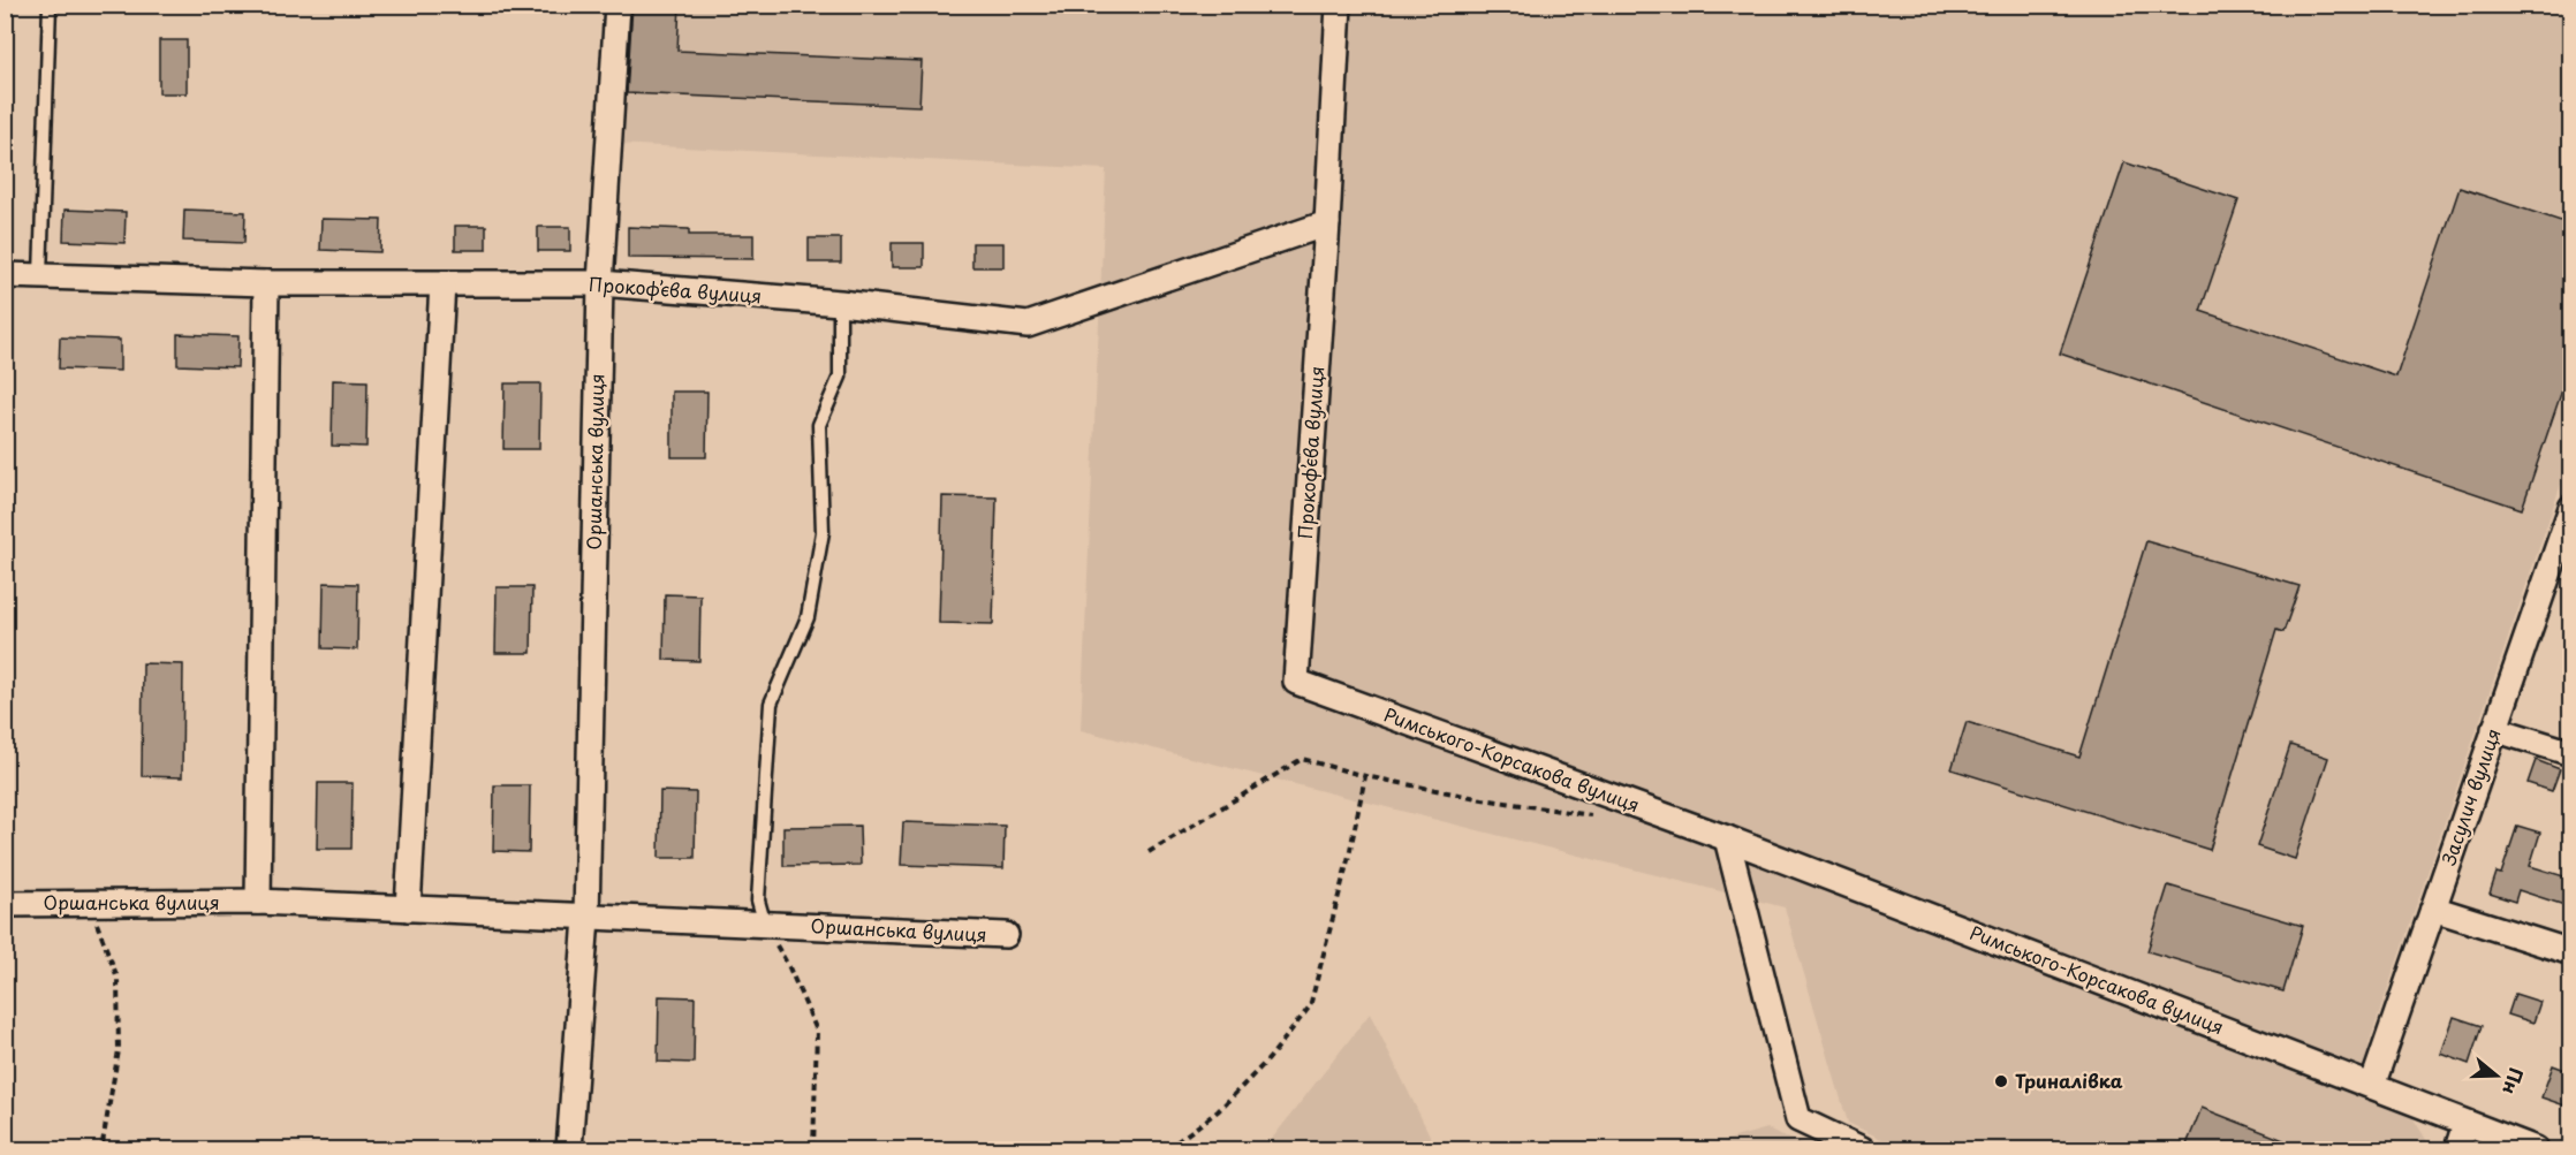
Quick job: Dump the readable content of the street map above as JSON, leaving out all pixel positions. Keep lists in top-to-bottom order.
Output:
{
  "streets": {
    "street": [
      "Прокоф’єва вулиця",
      "Оршанська вулиця",
      "Римського-Корсакова вулиця",
      "Засулич вулиця"
    ]
  },
  "crossings": [
    ["Прокоф’єва вулиця", "Оршанська вулиця"],
    ["Прокоф’єва вулиця", "Римського-Корсакова вулиця"],
    ["Римського-Корсакова вулиця", "Засулич вулиця"]
  ],
  "places": ["Триналівка"],
  "north": "right"
}
